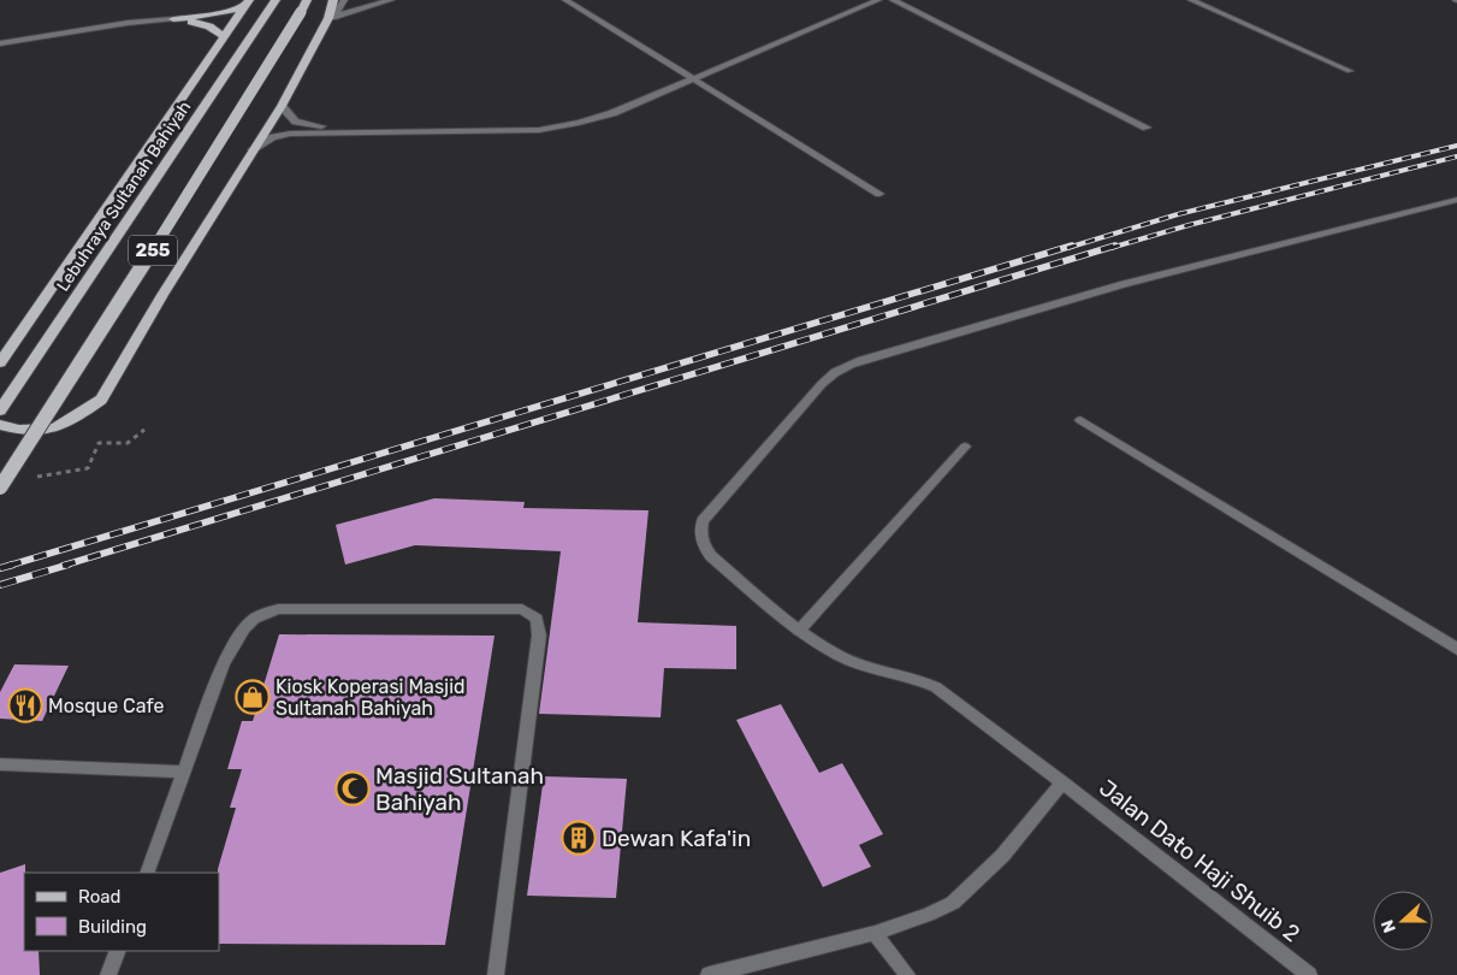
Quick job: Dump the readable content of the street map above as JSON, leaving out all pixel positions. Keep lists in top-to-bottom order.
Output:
{
  "streets": {
    "main road": ["Lebuhraya Sultanah Bahiyah", "255"],
    "street": ["Jalan Dato Haji Shuib 2"]
  },
  "places": {
    "shop": ["Kiosk Koperasi Masjid Sultanah Bahiyah"],
    "restaurant": ["Mosque Cafe"],
    "mosque": ["Masjid Sultanah Bahiyah"],
    "building": ["Dewan Kafa'in"]
  },
  "legend": ["Road", "Building"],
  "north": "left"
}
